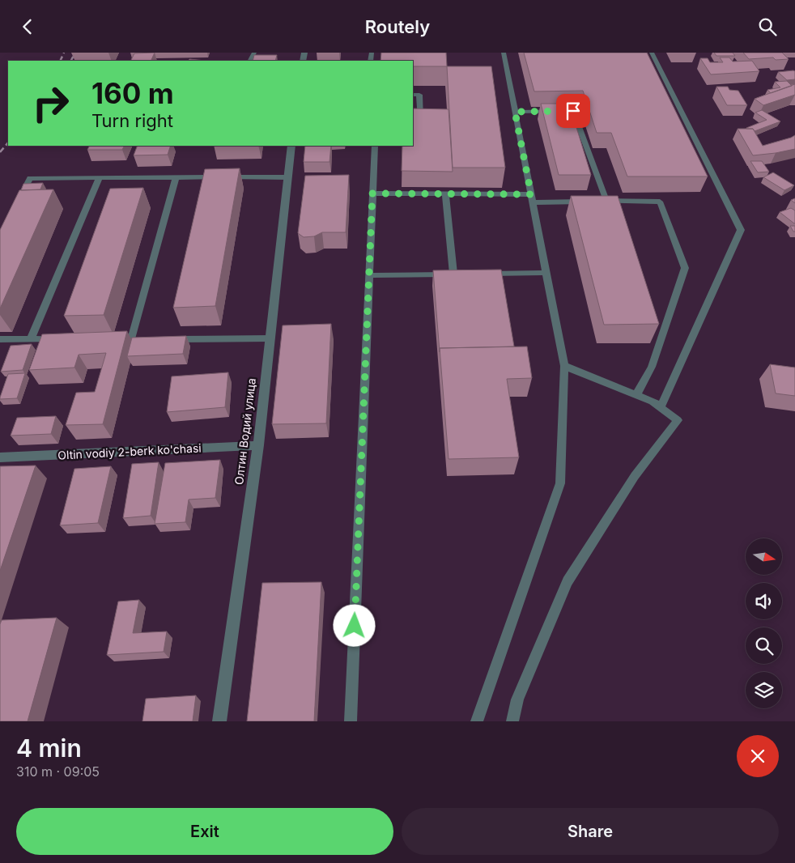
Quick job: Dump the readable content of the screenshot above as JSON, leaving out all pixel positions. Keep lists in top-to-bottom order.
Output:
{
  "streets": {
    "street": ["Олтин Водий улица", "Oltin vodiy 2-berk ko'chasi"]
  },
  "crossings": [
    ["Олтин Водий улица", "Oltin vodiy 2-berk ko'chasi"]
  ],
  "north": "right",
  "page": {
    "header": "Routely",
    "turn": ["160 m", "Turn right"],
    "heading": ["4 min", "310 m · 09:05"],
    "buttons": ["Exit", "Share"]
  }
}
